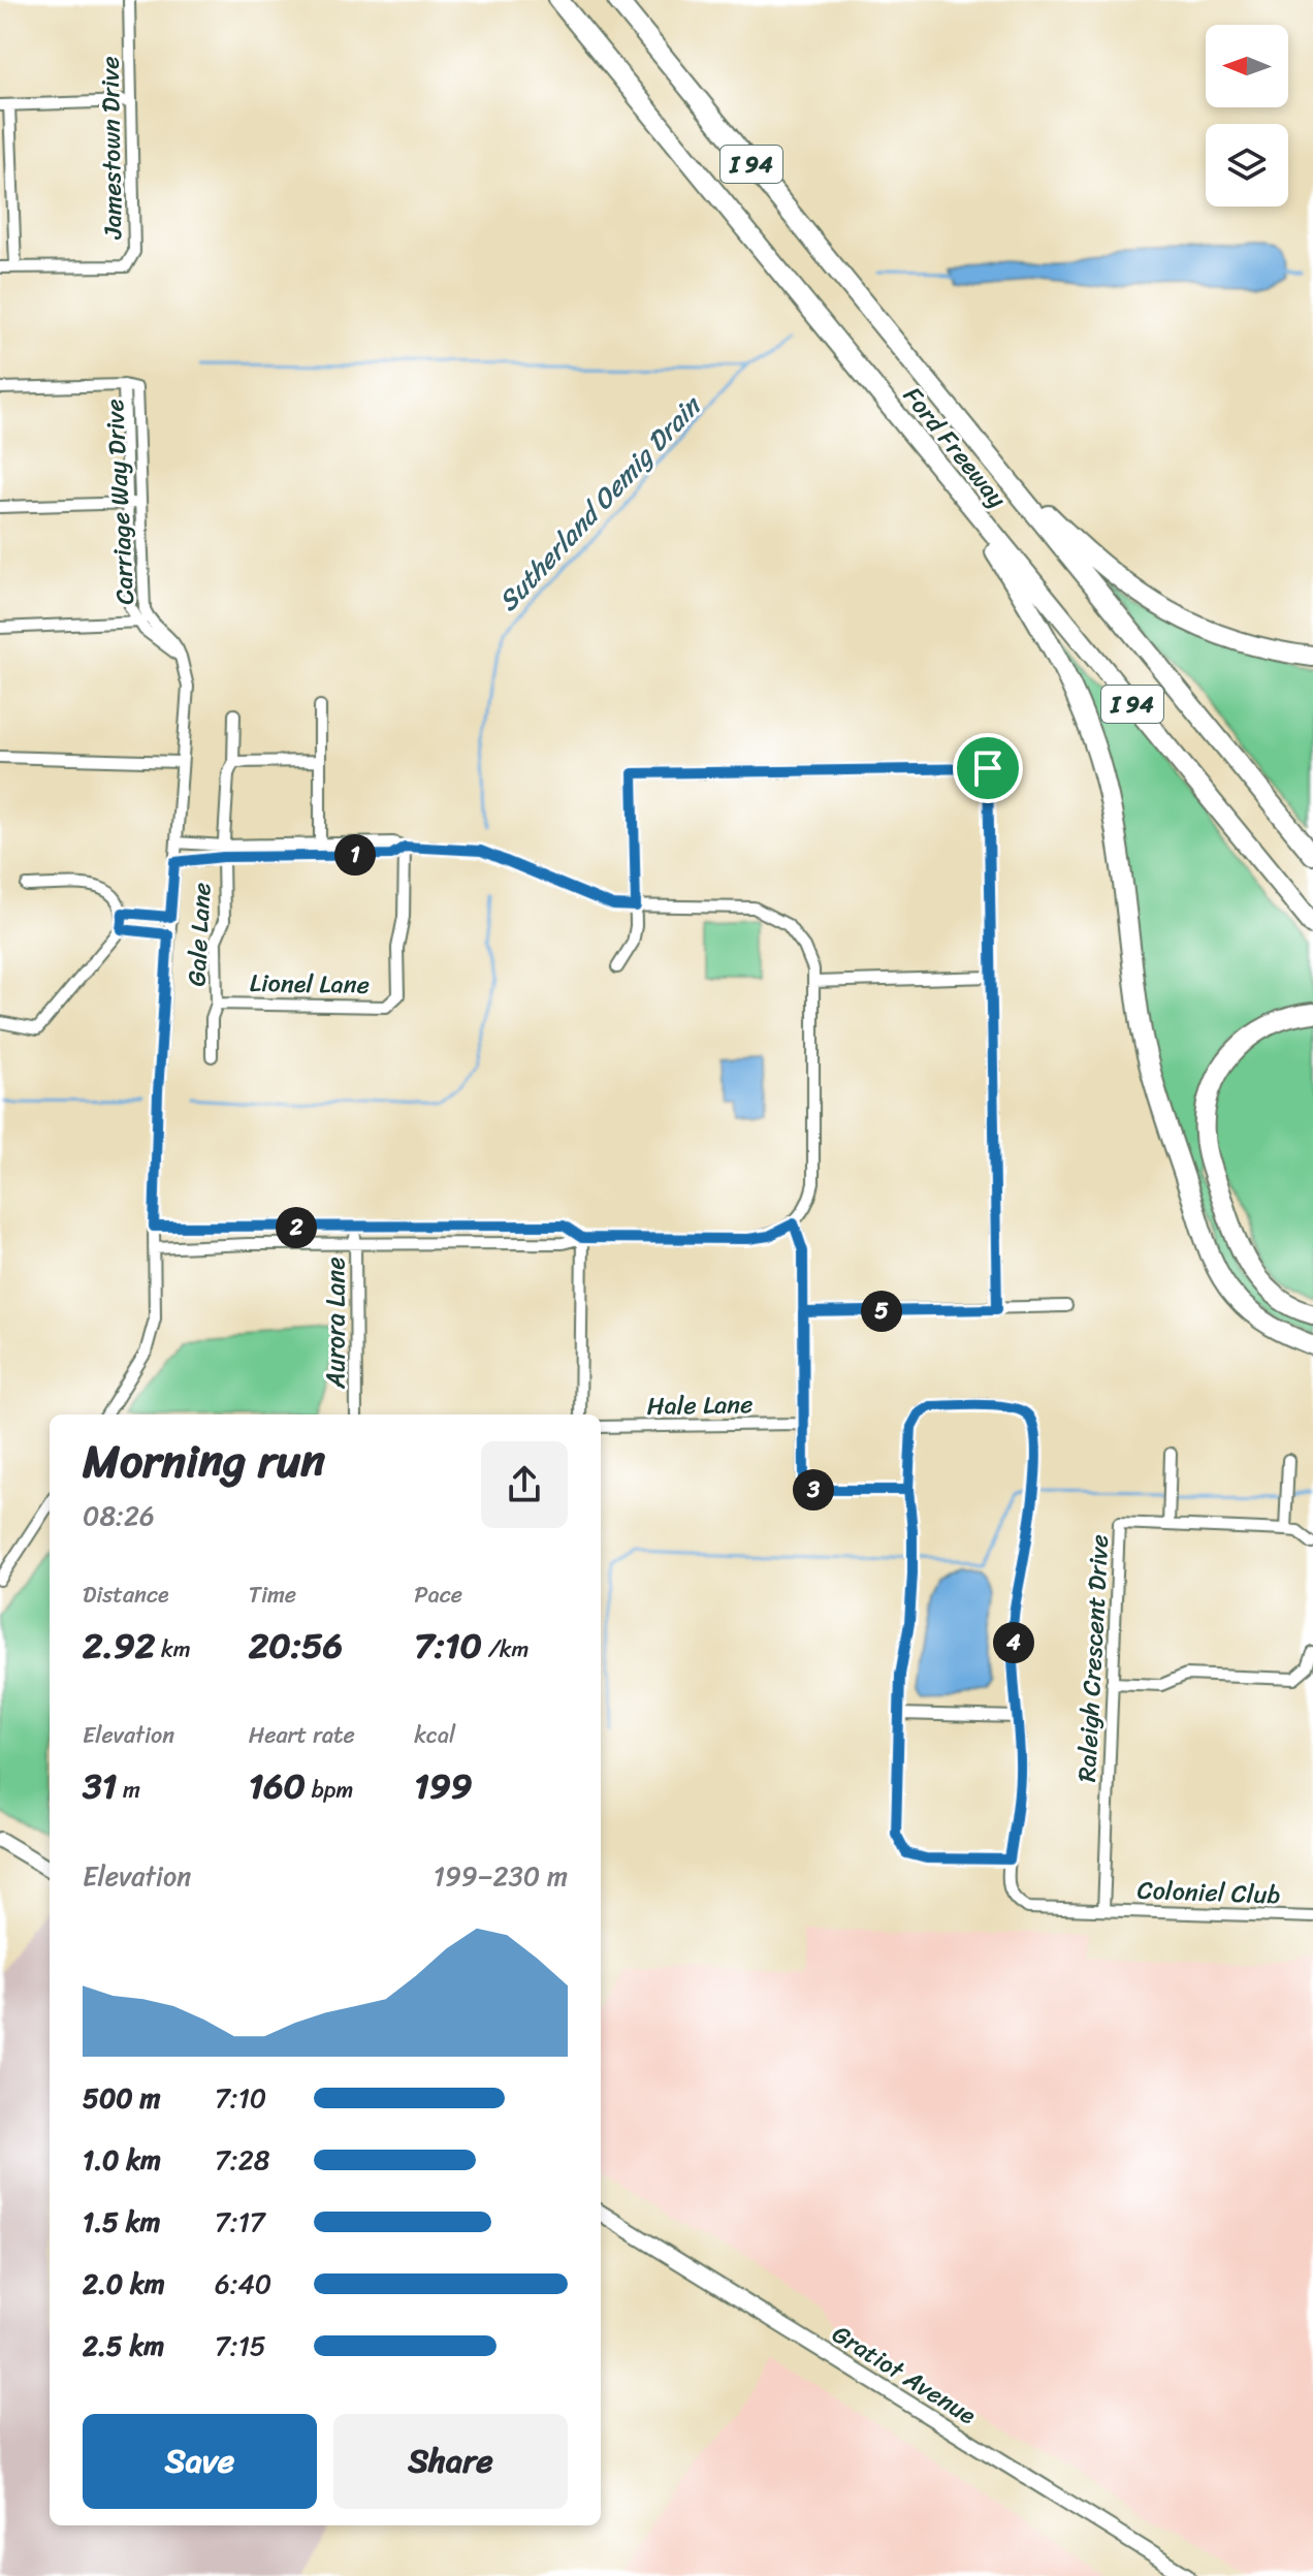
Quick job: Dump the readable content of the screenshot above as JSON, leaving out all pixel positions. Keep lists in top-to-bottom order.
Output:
{
  "streets": {
    "highway": ["I 94", "Ford Freeway"],
    "main road": ["Gratiot Avenue"],
    "street": [
      "Jamestown Drive",
      "Carriage Way Drive",
      "Gale Lane",
      "Lionel Lane",
      "Aurora Lane",
      "Hale Lane",
      "Raleigh Crescent Drive",
      "Coloniel Club"
    ]
  },
  "crossings": [
    ["Gale Lane", "Lionel Lane"],
    ["Raleigh Crescent Drive", "Coloniel Club"]
  ],
  "water": ["Sutherland Oemig Drain"],
  "north": "left",
  "page": {
    "pins": [
      "1",
      "2",
      "5",
      "3",
      "4"
    ],
    "heading": ["Morning run", "08:26"],
    "stats": [
      ["Distance", "2.92 km"],
      ["Time", "20:56"],
      ["Pace", "7:10 /km"],
      ["Elevation", "31 m"],
      ["Heart rate", "160 bpm"],
      ["kcal", "199"]
    ],
    "chart": ["Elevation", "199–230 m"],
    "list": [
      {
        "name": "500 m",
        "note": "7:10"
      },
      {
        "name": "1.0 km",
        "note": "7:28"
      },
      {
        "name": "1.5 km",
        "note": "7:17"
      },
      {
        "name": "2.0 km",
        "note": "6:40"
      },
      {
        "name": "2.5 km",
        "note": "7:15"
      }
    ],
    "buttons": ["Save", "Share"]
  }
}
